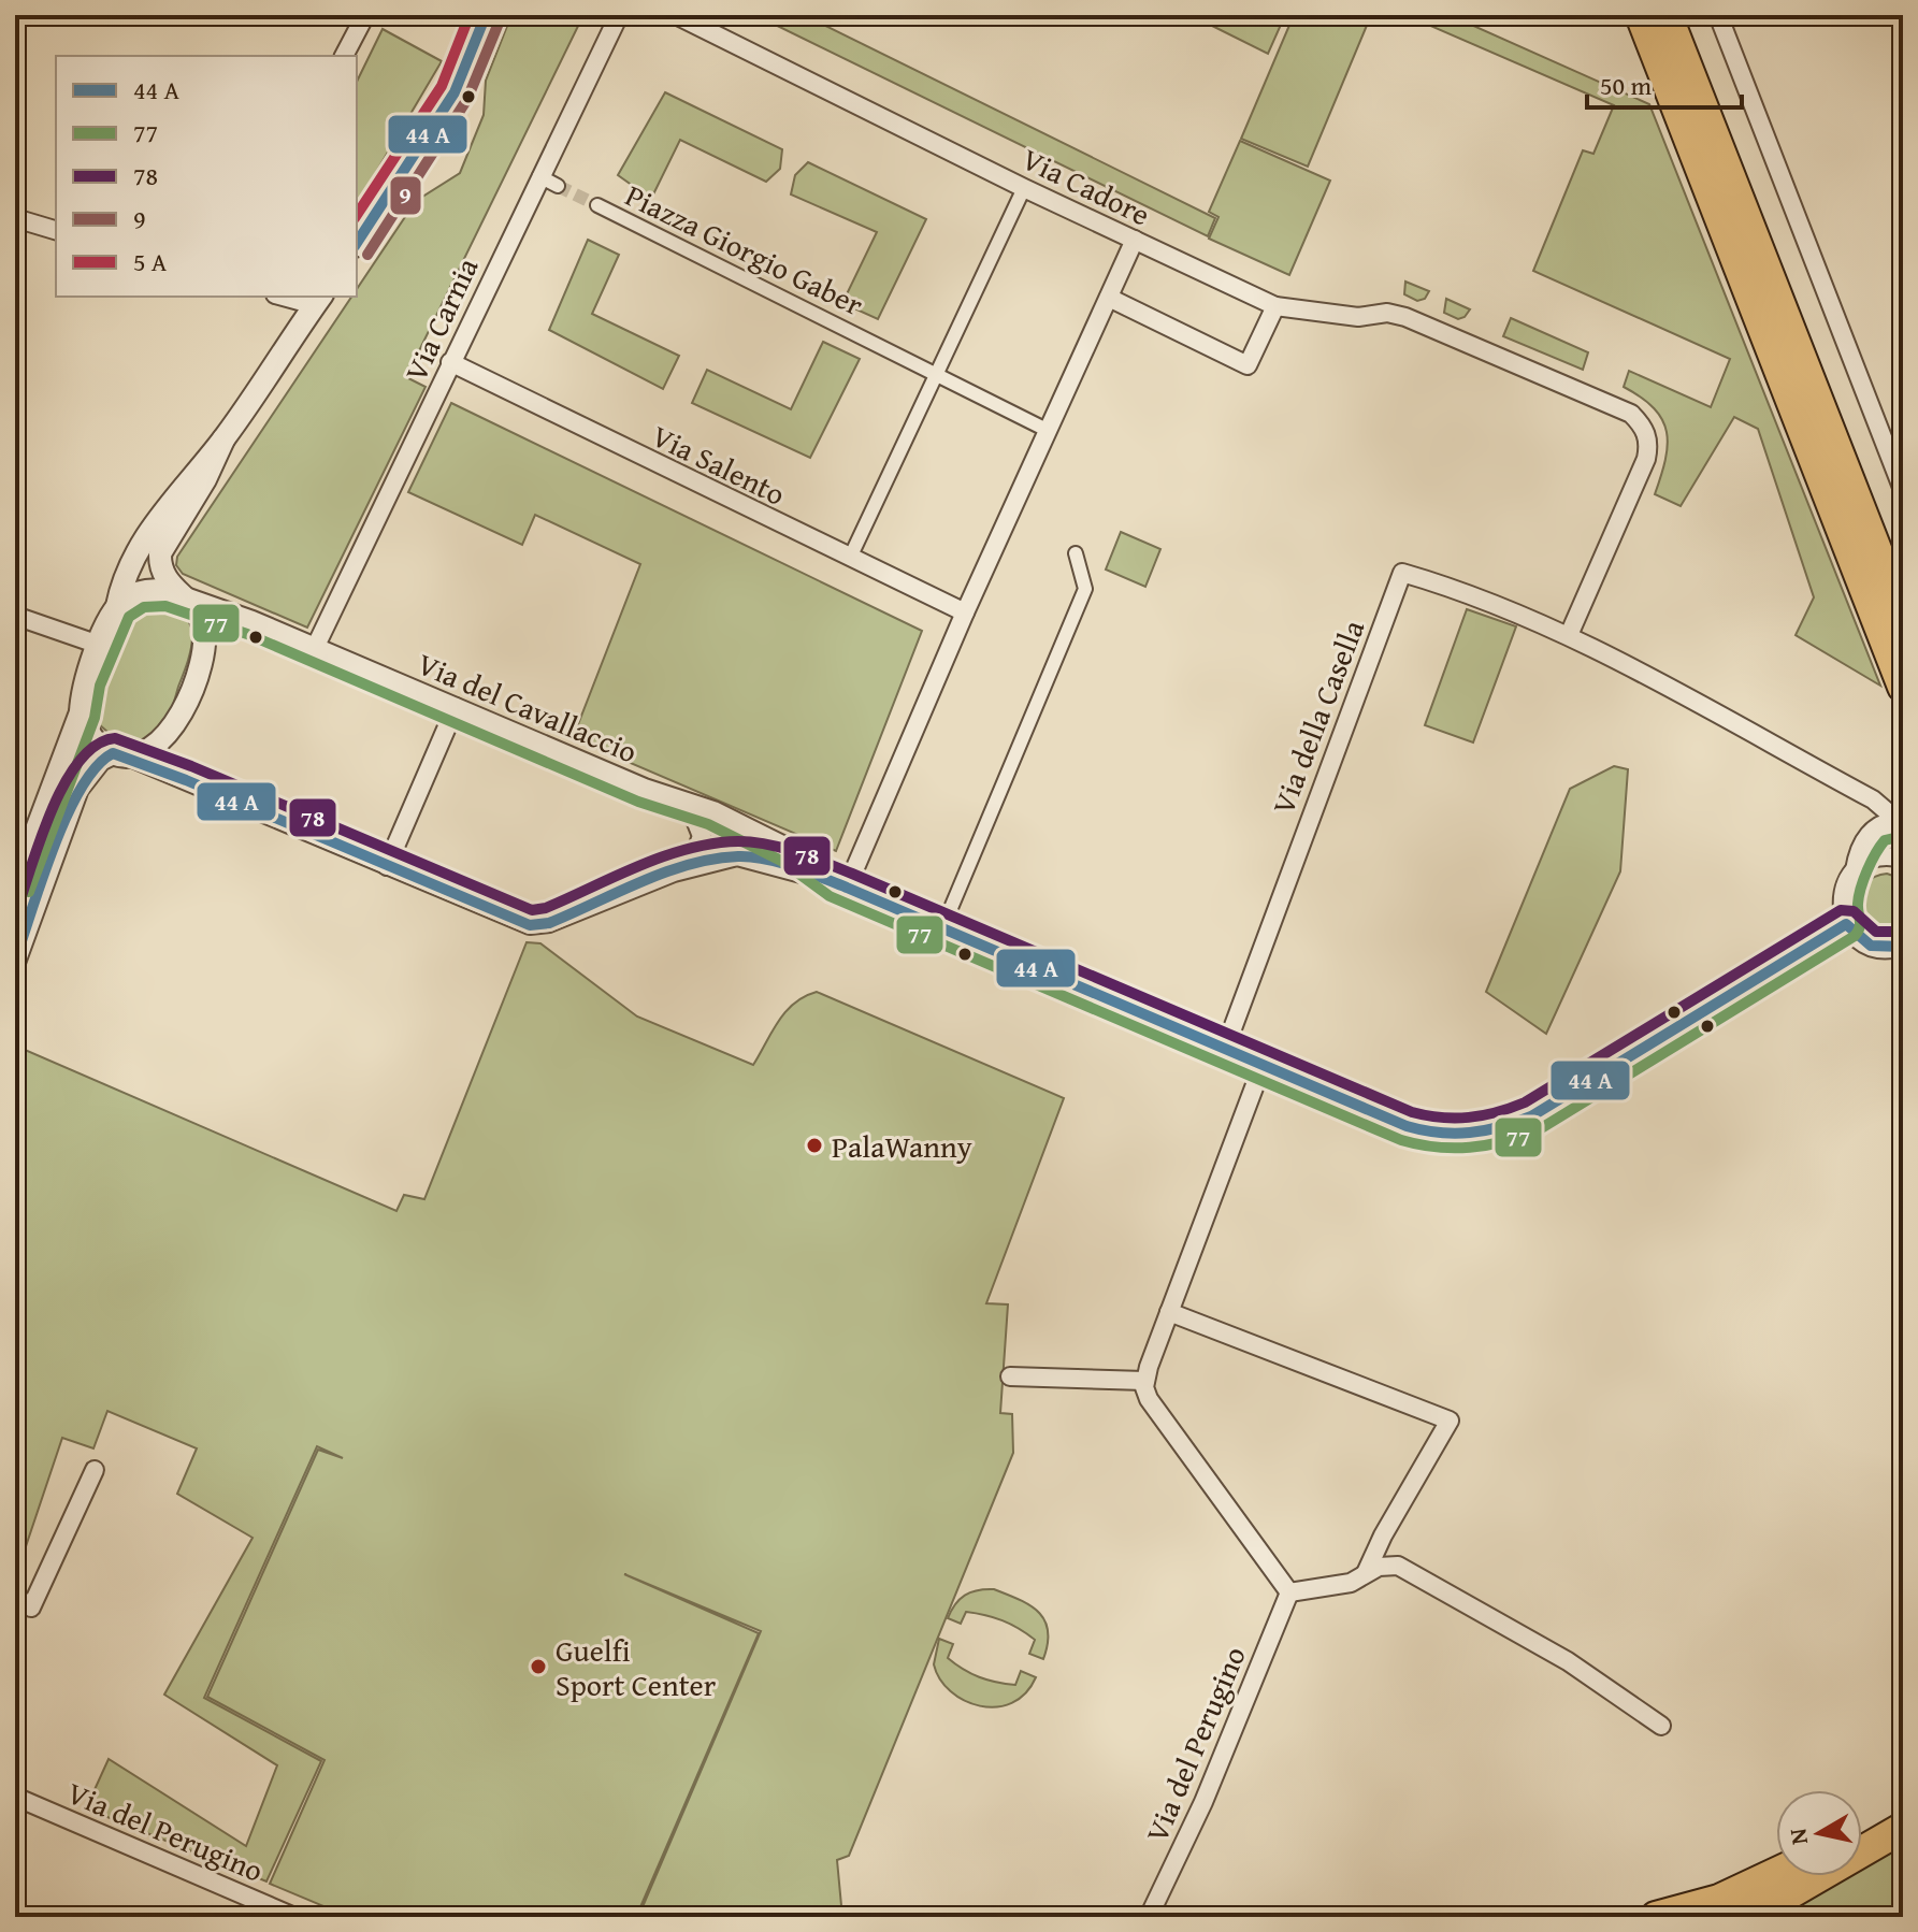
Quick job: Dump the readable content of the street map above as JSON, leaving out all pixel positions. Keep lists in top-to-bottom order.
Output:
{
  "streets": {
    "street": [
      "Via Cadore",
      "Piazza Giorgio Gaber",
      "Via Carnia",
      "Via Salento",
      "Via del Cavallaccio",
      "Via della Casella",
      "Via del Perugino"
    ]
  },
  "crossings": [
    ["Via Carnia", "Via Salento"],
    ["Via Carnia", "Via del Cavallaccio"],
    ["Via del Cavallaccio", "Via della Casella"]
  ],
  "places": ["PalaWanny", "Guelfi Sport Center"],
  "lines": ["transit line 9", "transit line 77", "transit line 78"],
  "legend": [
    "44 A",
    "77",
    "78",
    "9",
    "5 A"
  ],
  "scale_bar": "50 m",
  "north": "left"
}
